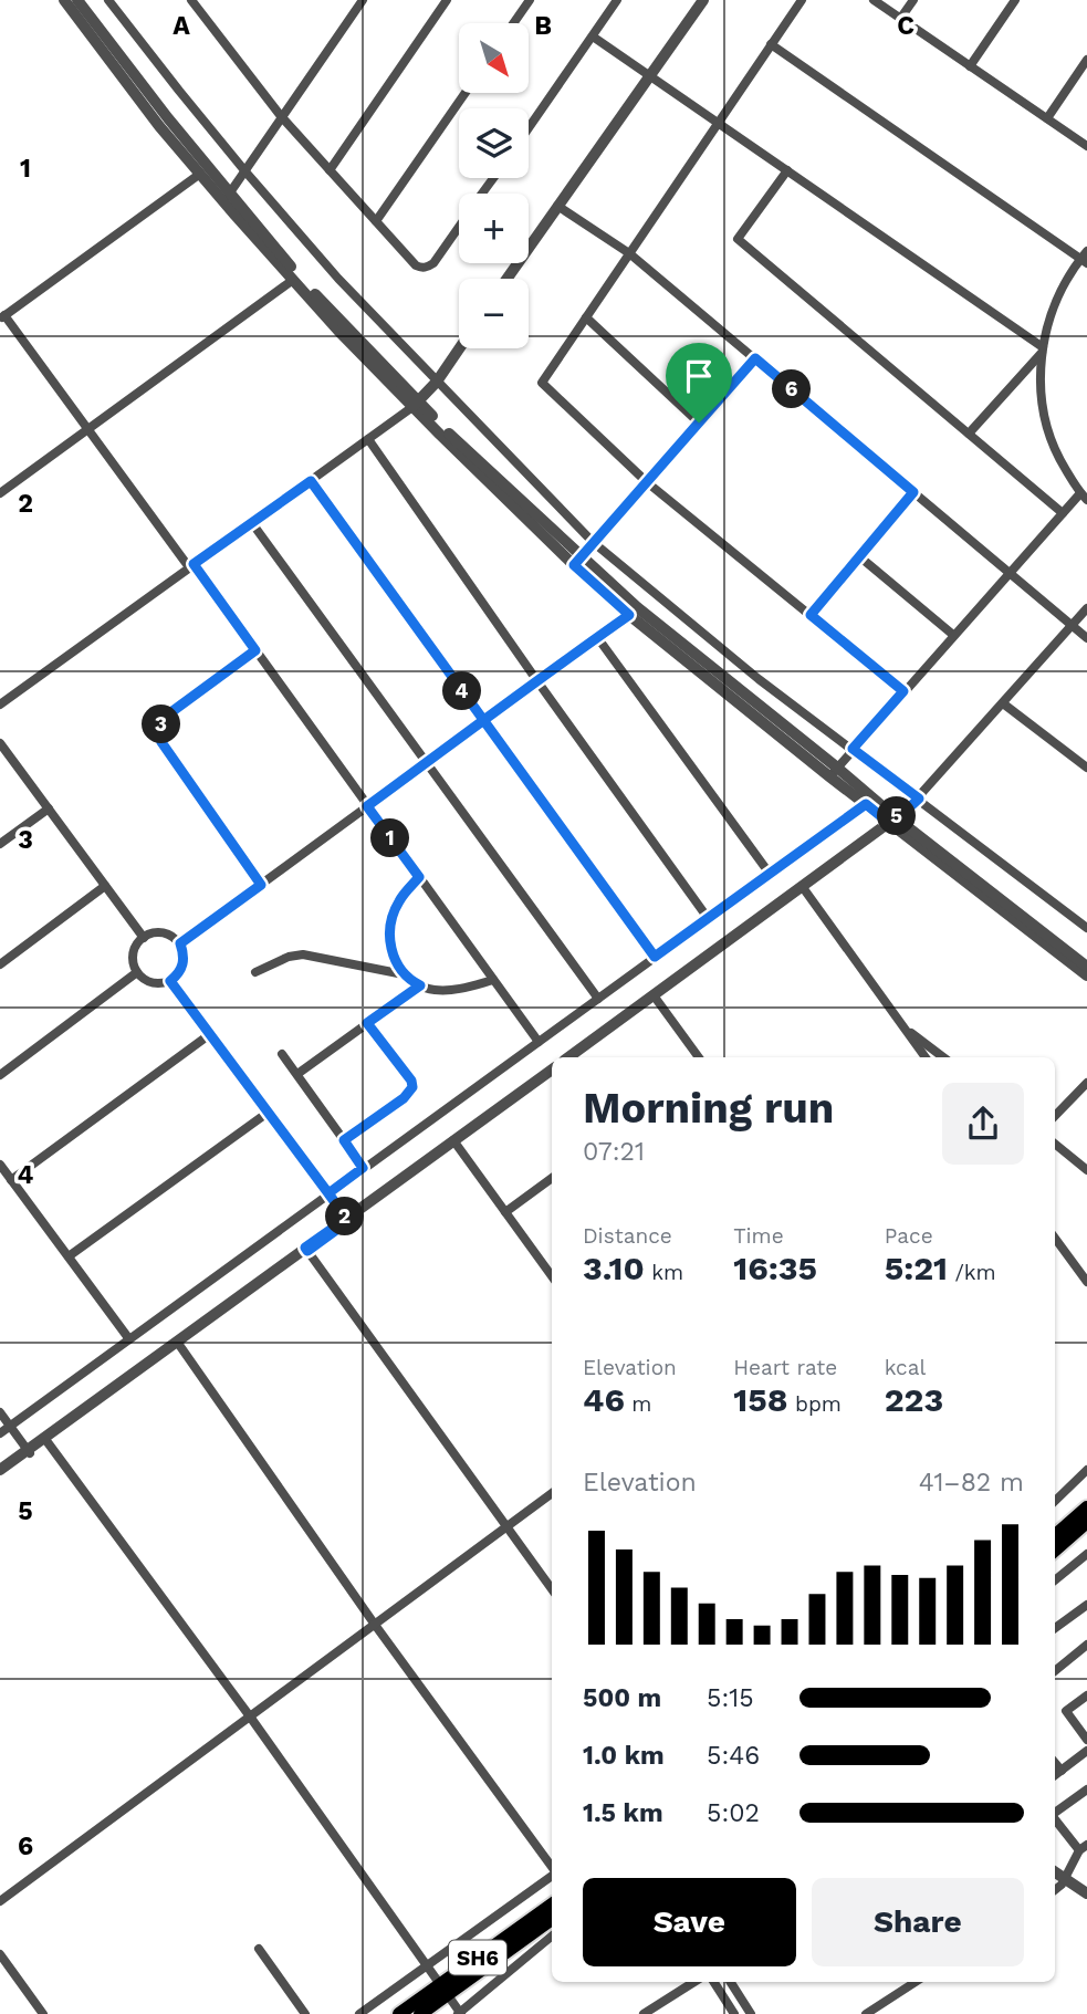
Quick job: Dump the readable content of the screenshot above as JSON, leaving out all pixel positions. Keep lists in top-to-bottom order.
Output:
{
  "streets": {
    "main road": ["SH6"]
  },
  "north": "bottom right",
  "page": {
    "map_buttons": ["+", "−"],
    "pins": [
      "6",
      "4",
      "3",
      "5",
      "1",
      "2"
    ],
    "heading": ["Morning run", "07:21"],
    "stats": [
      ["Distance", "3.10 km"],
      ["Time", "16:35"],
      ["Pace", "5:21 /km"],
      ["Elevation", "46 m"],
      ["Heart rate", "158 bpm"],
      ["kcal", "223"]
    ],
    "chart": ["Elevation", "41–82 m"],
    "list": [
      {
        "name": "500 m",
        "note": "5:15"
      },
      {
        "name": "1.0 km",
        "note": "5:46"
      },
      {
        "name": "1.5 km",
        "note": "5:02"
      }
    ],
    "buttons": ["Save", "Share"]
  },
  "grid": {
    "columns": ["A", "B", "C"],
    "rows": [
      "1",
      "2",
      "3",
      "4",
      "5",
      "6"
    ]
  }
}
